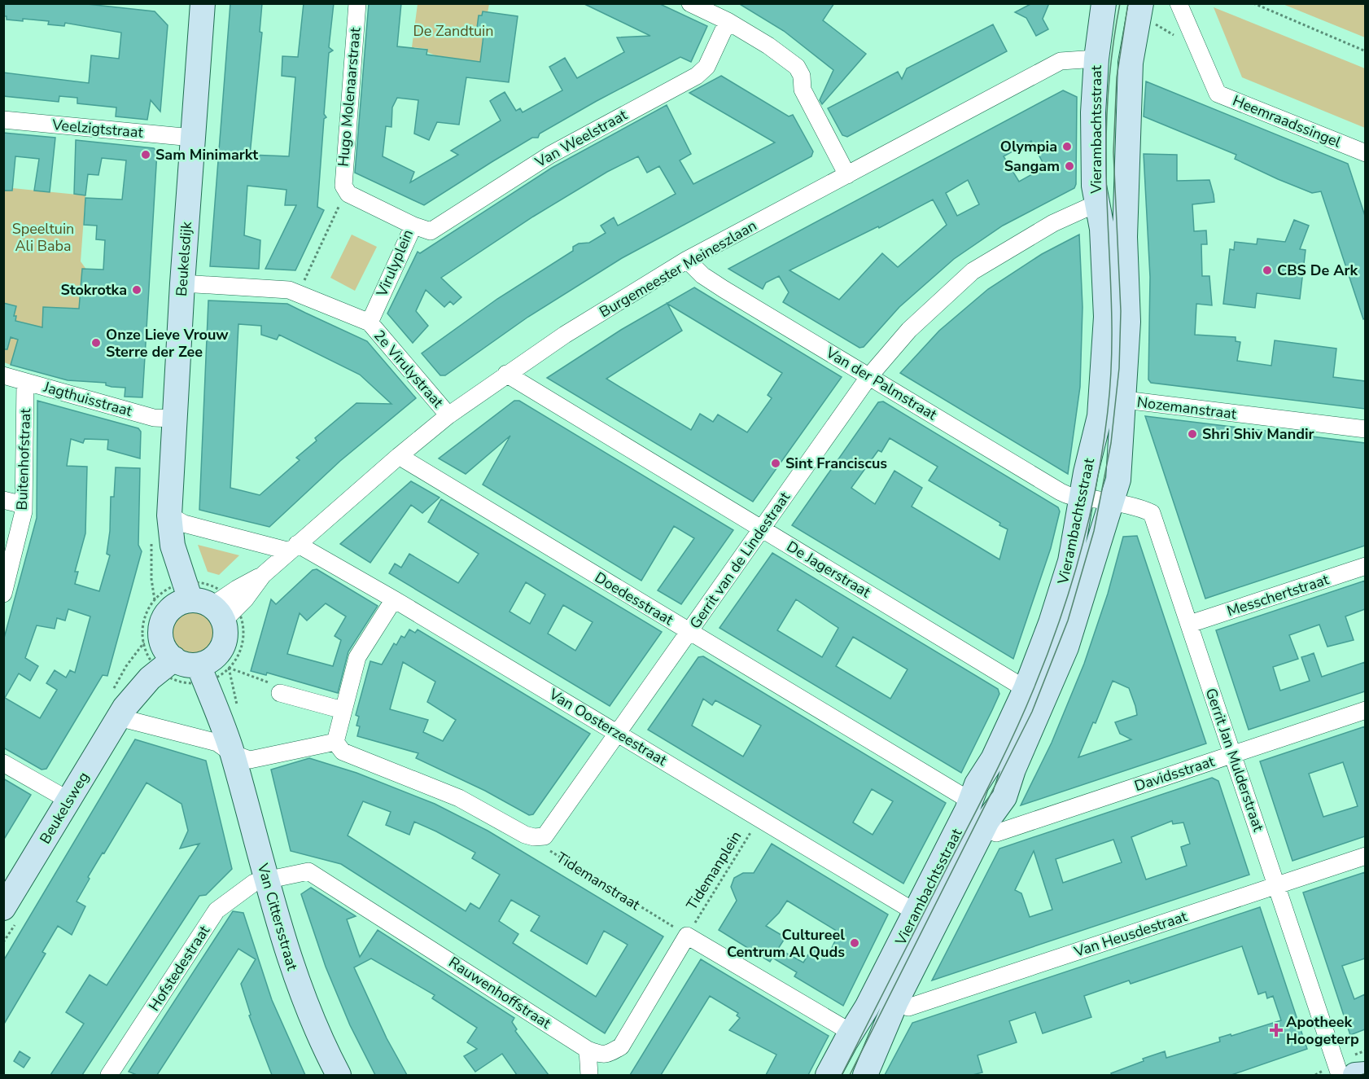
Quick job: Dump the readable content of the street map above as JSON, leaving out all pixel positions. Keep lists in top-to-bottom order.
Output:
{
  "streets": {
    "street": [
      "Hugo Molenaarstraat",
      "Heemraadssingel",
      "Veelzigtstraat",
      "Vierambachtsstraat",
      "Van Weelstraat",
      "Beukelsdijk",
      "Virulyplein",
      "Burgemeester Meineszlaan",
      "2e Virulystraat",
      "Van der Palmstraat",
      "Jagthuisstraat",
      "Nozemanstraat",
      "Buitenhofstraat",
      "Gerrit van de Lindestraat",
      "De Jagerstraat",
      "Messchertstraat",
      "Doedesstraat",
      "Van Oosterzeestraat",
      "Gerrit Jan Mulderstraat",
      "Davidsstraat",
      "Beukelsweg",
      "Tidemanstraat",
      "Van Cittersstraat",
      "Van Heusdestraat",
      "Hofstedestraat",
      "Rauwenhoffstraat"
    ],
    "path": ["Tidemanplein"]
  },
  "crossings": [
    ["Hugo Molenaarstraat", "Virulyplein"],
    ["Veelzigtstraat", "Beukelsdijk"],
    ["Vierambachtsstraat", "Burgemeester Meineszlaan"],
    ["Vierambachtsstraat", "Van der Palmstraat"],
    ["Vierambachtsstraat", "Nozemanstraat"],
    ["Vierambachtsstraat", "Gerrit van de Lindestraat"],
    ["Vierambachtsstraat", "De Jagerstraat"],
    ["Vierambachtsstraat", "Doedesstraat"],
    ["Vierambachtsstraat", "Van Oosterzeestraat"],
    ["Vierambachtsstraat", "Gerrit Jan Mulderstraat"],
    ["Vierambachtsstraat", "Davidsstraat"],
    ["Vierambachtsstraat", "Van Heusdestraat"],
    ["Van Weelstraat", "Virulyplein"],
    ["Beukelsdijk", "Burgemeester Meineszlaan"],
    ["Beukelsdijk", "Jagthuisstraat"],
    ["Beukelsdijk", "Van Oosterzeestraat"],
    ["Beukelsdijk", "Beukelsweg"],
    ["Beukelsdijk", "Van Cittersstraat"],
    ["Virulyplein", "2e Virulystraat"],
    ["Burgemeester Meineszlaan", "2e Virulystraat"],
    ["Burgemeester Meineszlaan", "Van der Palmstraat"],
    ["Burgemeester Meineszlaan", "De Jagerstraat"],
    ["Burgemeester Meineszlaan", "Doedesstraat"],
    ["Burgemeester Meineszlaan", "Van Oosterzeestraat"],
    ["Burgemeester Meineszlaan", "Beukelsweg"],
    ["Burgemeester Meineszlaan", "Van Cittersstraat"],
    ["Van der Palmstraat", "Gerrit van de Lindestraat"],
    ["Van der Palmstraat", "Gerrit Jan Mulderstraat"],
    ["Jagthuisstraat", "Buitenhofstraat"],
    ["Gerrit van de Lindestraat", "De Jagerstraat"],
    ["Gerrit van de Lindestraat", "Doedesstraat"],
    ["Gerrit van de Lindestraat", "Van Oosterzeestraat"],
    ["Gerrit van de Lindestraat", "Tidemanstraat"],
    ["Messchertstraat", "Gerrit Jan Mulderstraat"],
    ["Van Oosterzeestraat", "Tidemanplein"],
    ["Gerrit Jan Mulderstraat", "Davidsstraat"],
    ["Gerrit Jan Mulderstraat", "Van Heusdestraat"],
    ["Beukelsweg", "Van Cittersstraat"],
    ["Tidemanplein", "Tidemanstraat"],
    ["Tidemanplein", "Rauwenhoffstraat"],
    ["Tidemanstraat", "Rauwenhoffstraat"],
    ["Van Cittersstraat", "Hofstedestraat"],
    ["Van Cittersstraat", "Rauwenhoffstraat"],
    ["Hofstedestraat", "Rauwenhoffstraat"]
  ],
  "parks": ["De Zandtuin", "Speeltuin Ali Baba"],
  "places": {
    "other": [
      "Olympia",
      "Sam Minimarkt",
      "Sangam",
      "CBS De Ark",
      "Stokrotka",
      "Onze Lieve Vrouw Sterre der Zee",
      "Shri Shiv Mandir",
      "Sint Franciscus",
      "Cultureel Centrum Al Quds"
    ],
    "health": ["Apotheek Hoogeterp"]
  }
}
